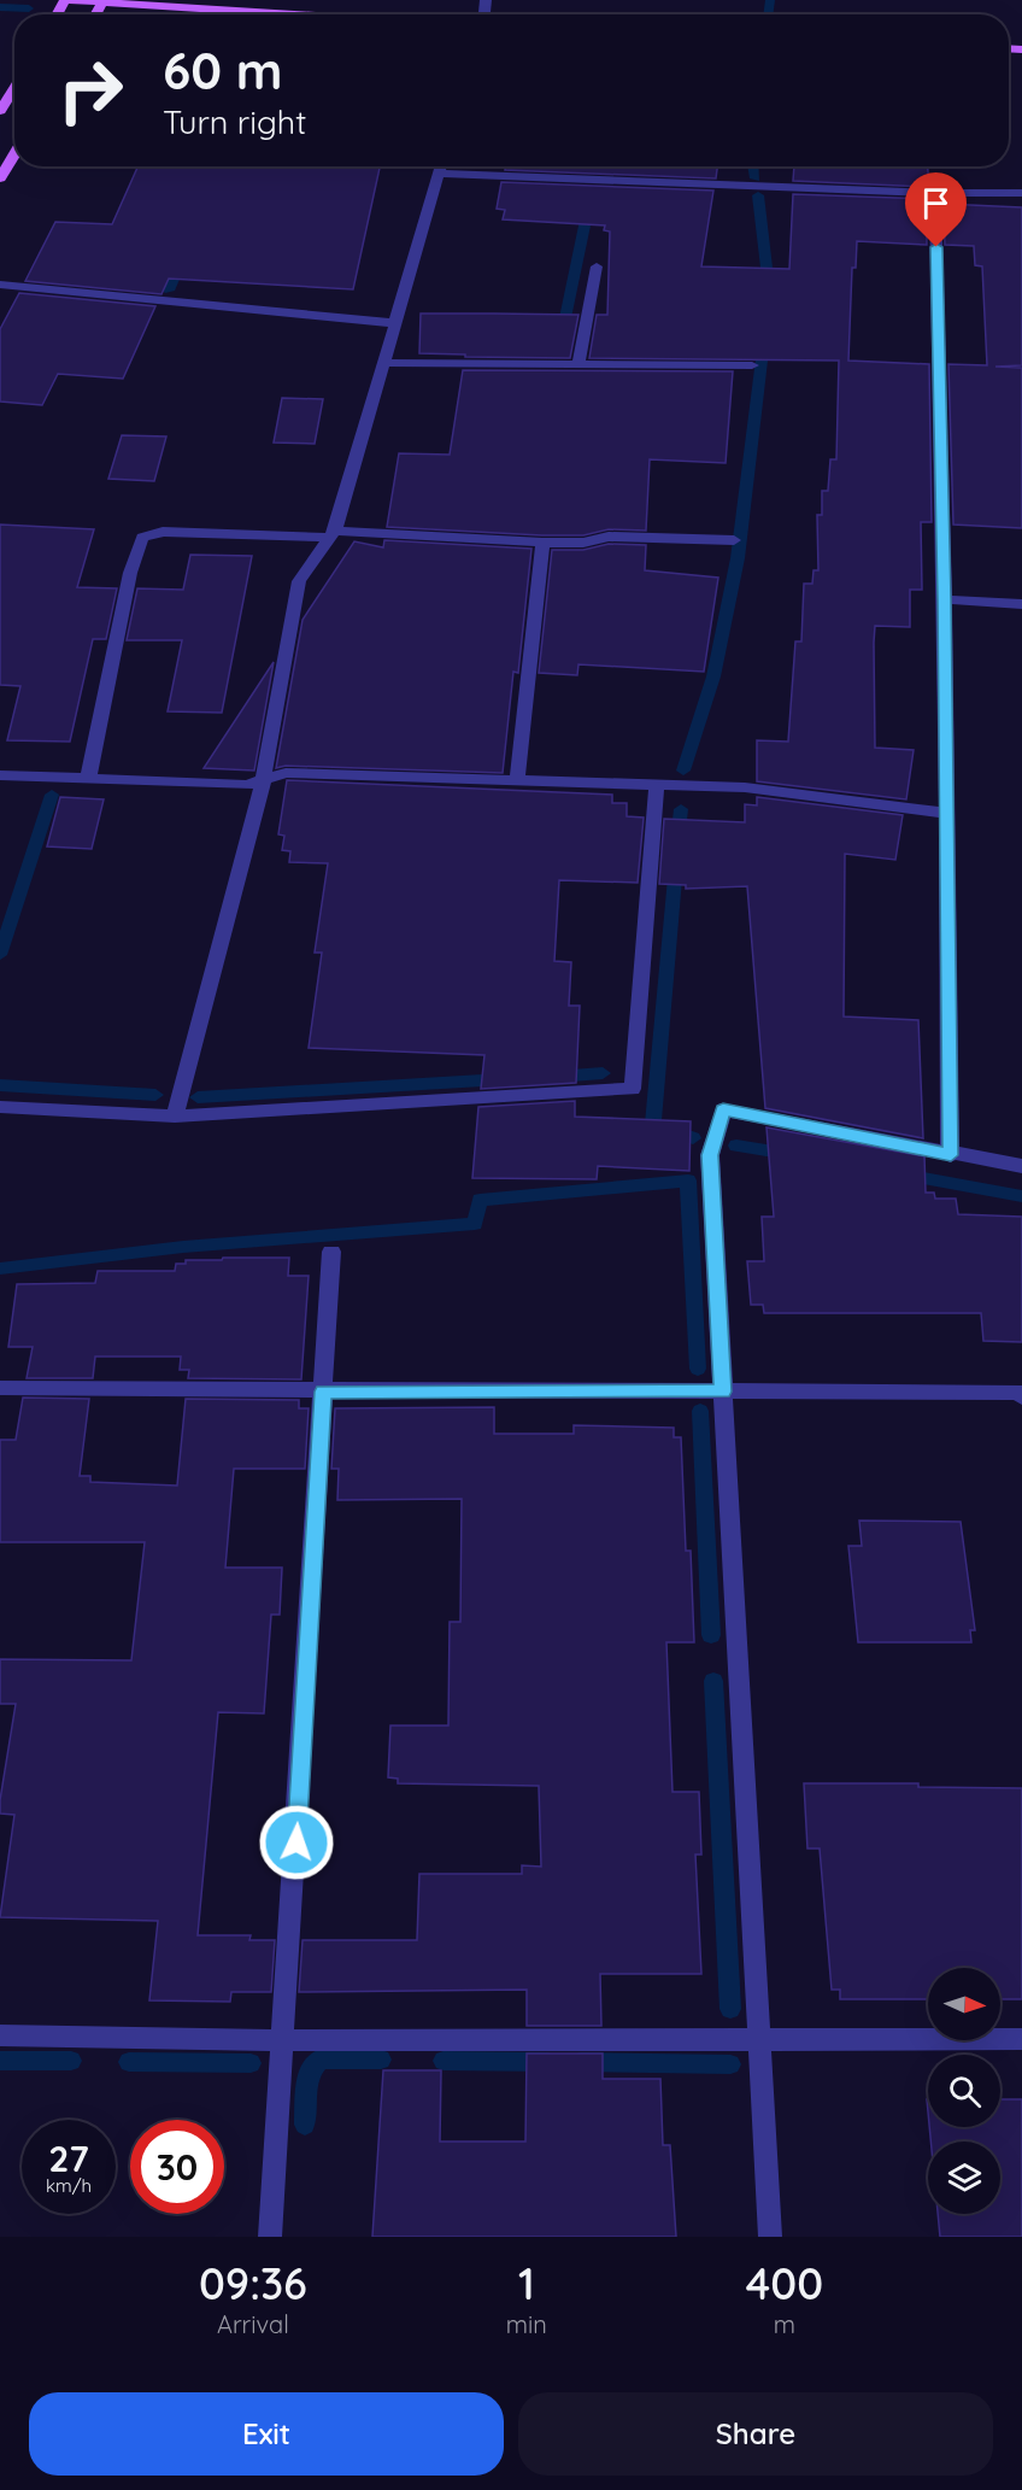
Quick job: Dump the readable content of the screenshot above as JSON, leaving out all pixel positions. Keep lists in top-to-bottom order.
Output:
{
  "north": "right",
  "page": {
    "turn": ["60 m", "Turn right"],
    "speed": "27 km/h",
    "limit": "30",
    "eta": [
      "09:36",
      "Arrival",
      "1",
      "min",
      "400",
      "m"
    ],
    "buttons": ["Exit", "Share"]
  }
}
